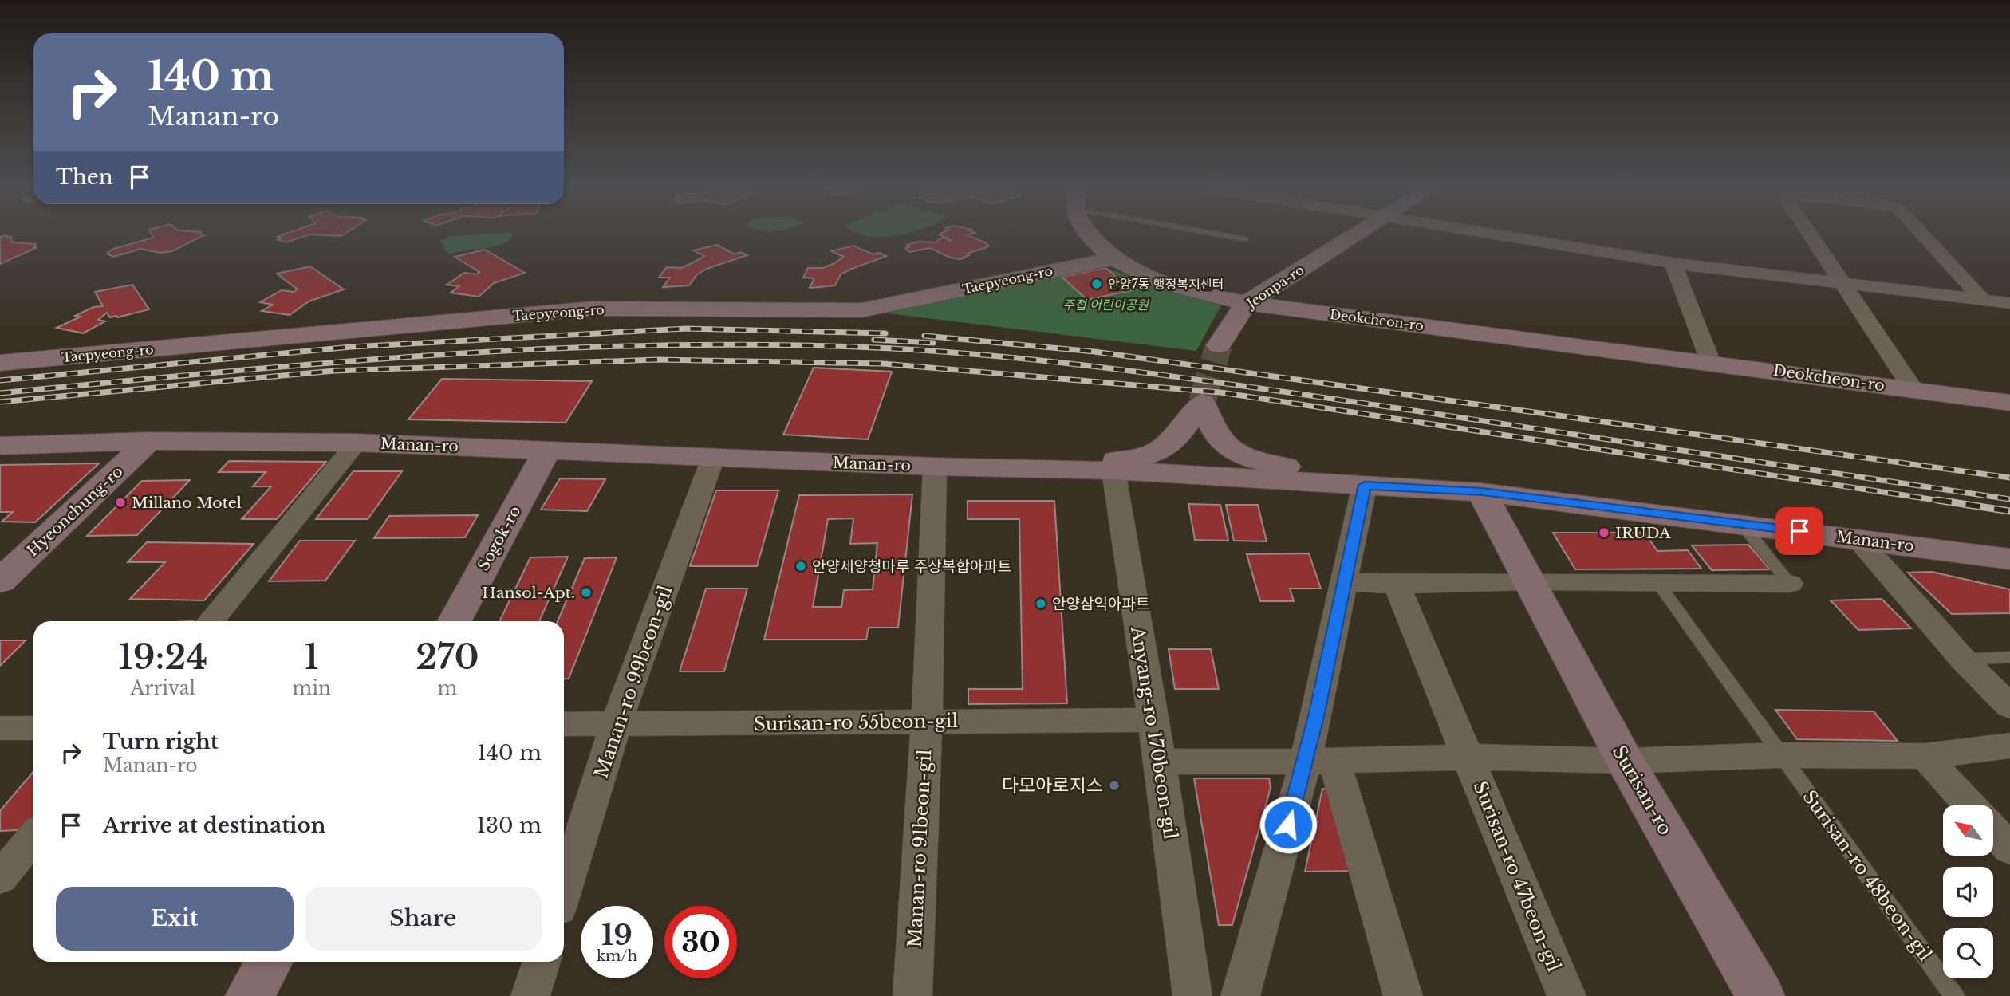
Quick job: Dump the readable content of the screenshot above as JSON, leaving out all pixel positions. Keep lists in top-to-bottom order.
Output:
{
  "streets": {
    "street": [
      "Taepyeong-ro",
      "Jeonpa-ro",
      "Deokcheon-ro",
      "Manan-ro",
      "Hyeonchung-ro",
      "Sogok-ro",
      "Manan-ro 99beon-gil",
      "Surisan-ro 55beon-gil",
      "Anyang-ro 170beon-gil",
      "Surisan-ro",
      "Manan-ro 91beon-gil",
      "Surisan-ro 47beon-gil"
    ],
    "lane": ["Surisan-ro 48beon-gil"]
  },
  "crossings": [
    ["Taepyeong-ro", "Deokcheon-ro"],
    ["Jeonpa-ro", "Deokcheon-ro"],
    ["Manan-ro", "Hyeonchung-ro"],
    ["Manan-ro", "Sogok-ro"],
    ["Manan-ro", "Manan-ro 99beon-gil"],
    ["Manan-ro", "Anyang-ro 170beon-gil"],
    ["Manan-ro", "Surisan-ro"],
    ["Manan-ro", "Manan-ro 91beon-gil"],
    ["Manan-ro 99beon-gil", "Surisan-ro 55beon-gil"],
    ["Surisan-ro 55beon-gil", "Anyang-ro 170beon-gil"],
    ["Surisan-ro 55beon-gil", "Manan-ro 91beon-gil"]
  ],
  "parks": ["주접 어린이공원"],
  "places": [
    "안양7동 행정복지센터",
    "Millano Motel",
    "IRUDA",
    "안양세양청마루 주상복합아파트",
    "Hansol-Apt.",
    "안양삼익아파트",
    "다모아로지스"
  ],
  "north": "top left",
  "page": {
    "turn": ["140 m", "Manan-ro"],
    "then": "Then",
    "eta": [
      "19:24",
      "Arrival",
      "1",
      "min",
      "270",
      "m"
    ],
    "list": [
      {
        "name": "Turn right",
        "note": "Manan-ro",
        "value": "140 m"
      },
      {
        "name": "Arrive at destination",
        "value": "130 m"
      }
    ],
    "buttons": ["Exit", "Share"],
    "speed": "19 km/h",
    "limit": "30"
  }
}
